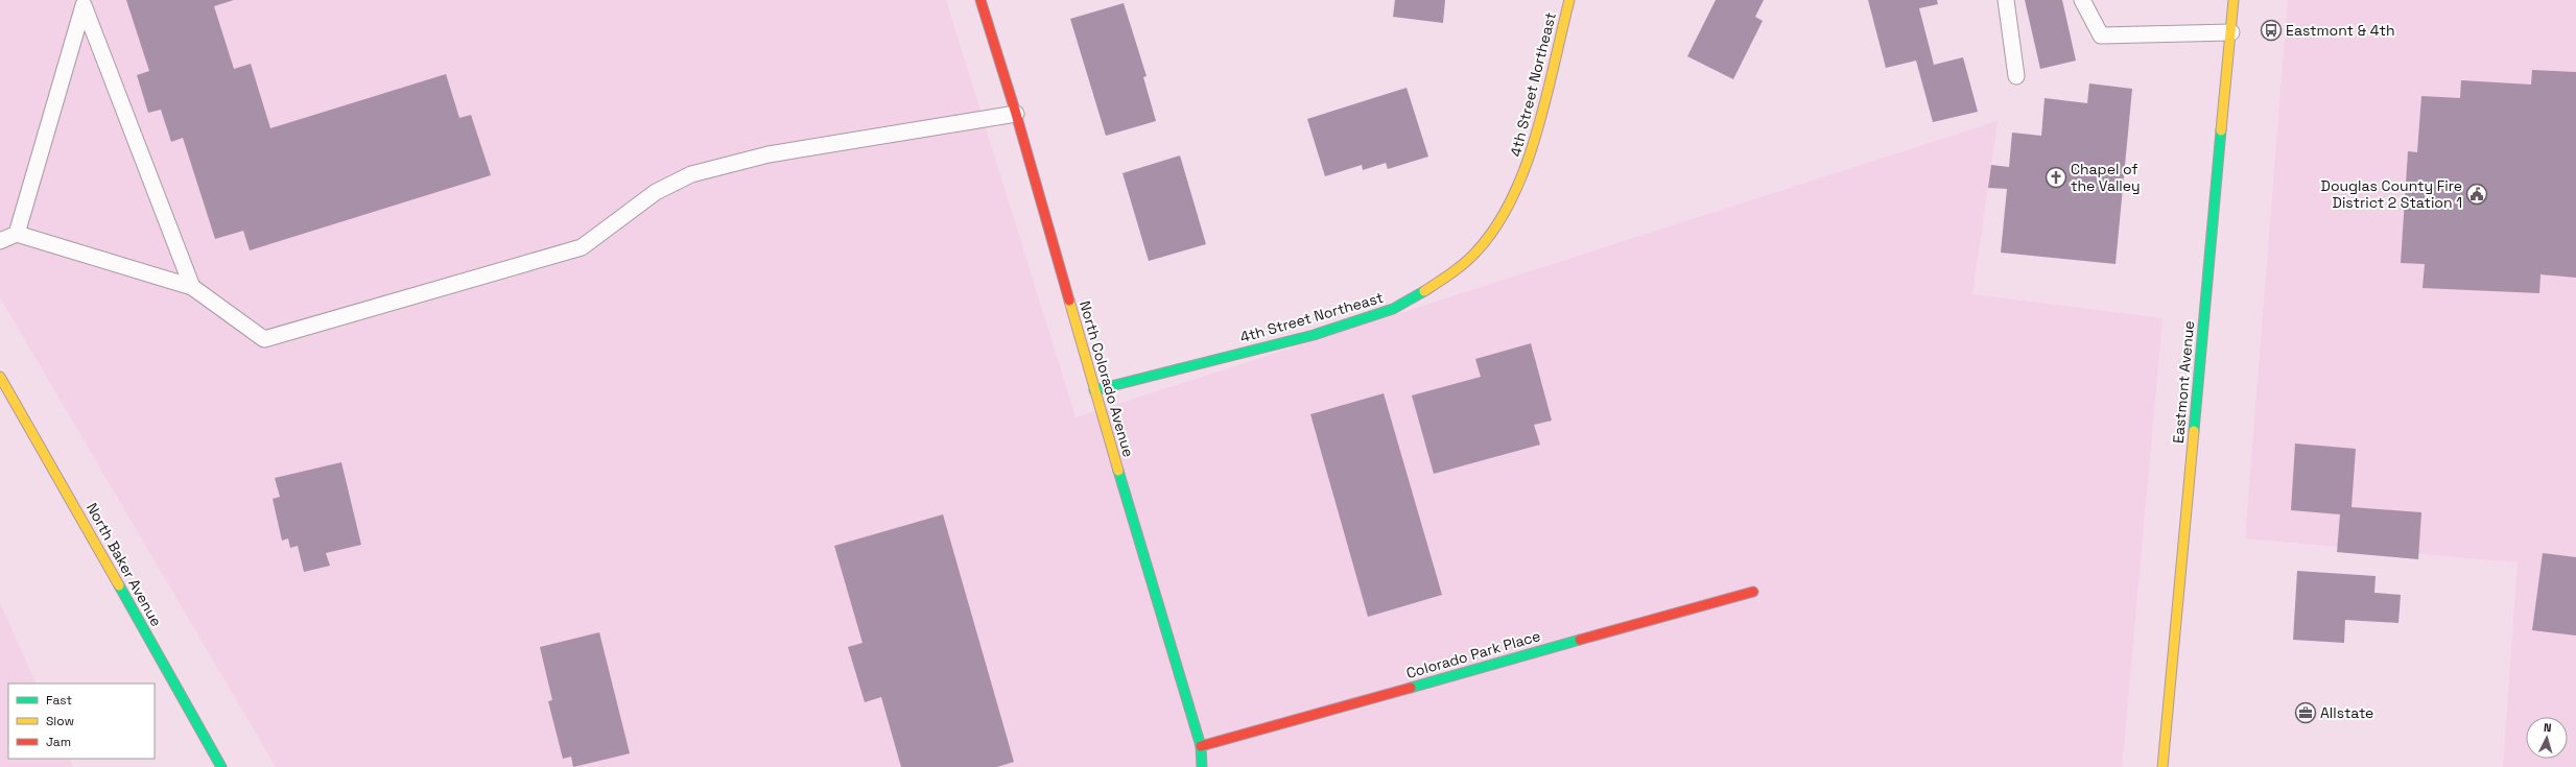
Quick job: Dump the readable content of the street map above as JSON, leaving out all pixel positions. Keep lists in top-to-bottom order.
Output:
{
  "streets": {
    "street": [
      "4th Street Northeast",
      "North Colorado Avenue",
      "Eastmont Avenue",
      "North Baker Avenue",
      "Colorado Park Place"
    ]
  },
  "crossings": [
    ["4th Street Northeast", "North Colorado Avenue"],
    ["North Colorado Avenue", "Colorado Park Place"]
  ],
  "places": {
    "bus stop": ["Eastmont & 4th"],
    "church": ["Chapel of the Valley"],
    "public building": ["Douglas County Fire District 2 Station 1"],
    "office": ["Allstate"]
  },
  "legend": ["Fast", "Slow", "Jam"],
  "north": "top"
}
